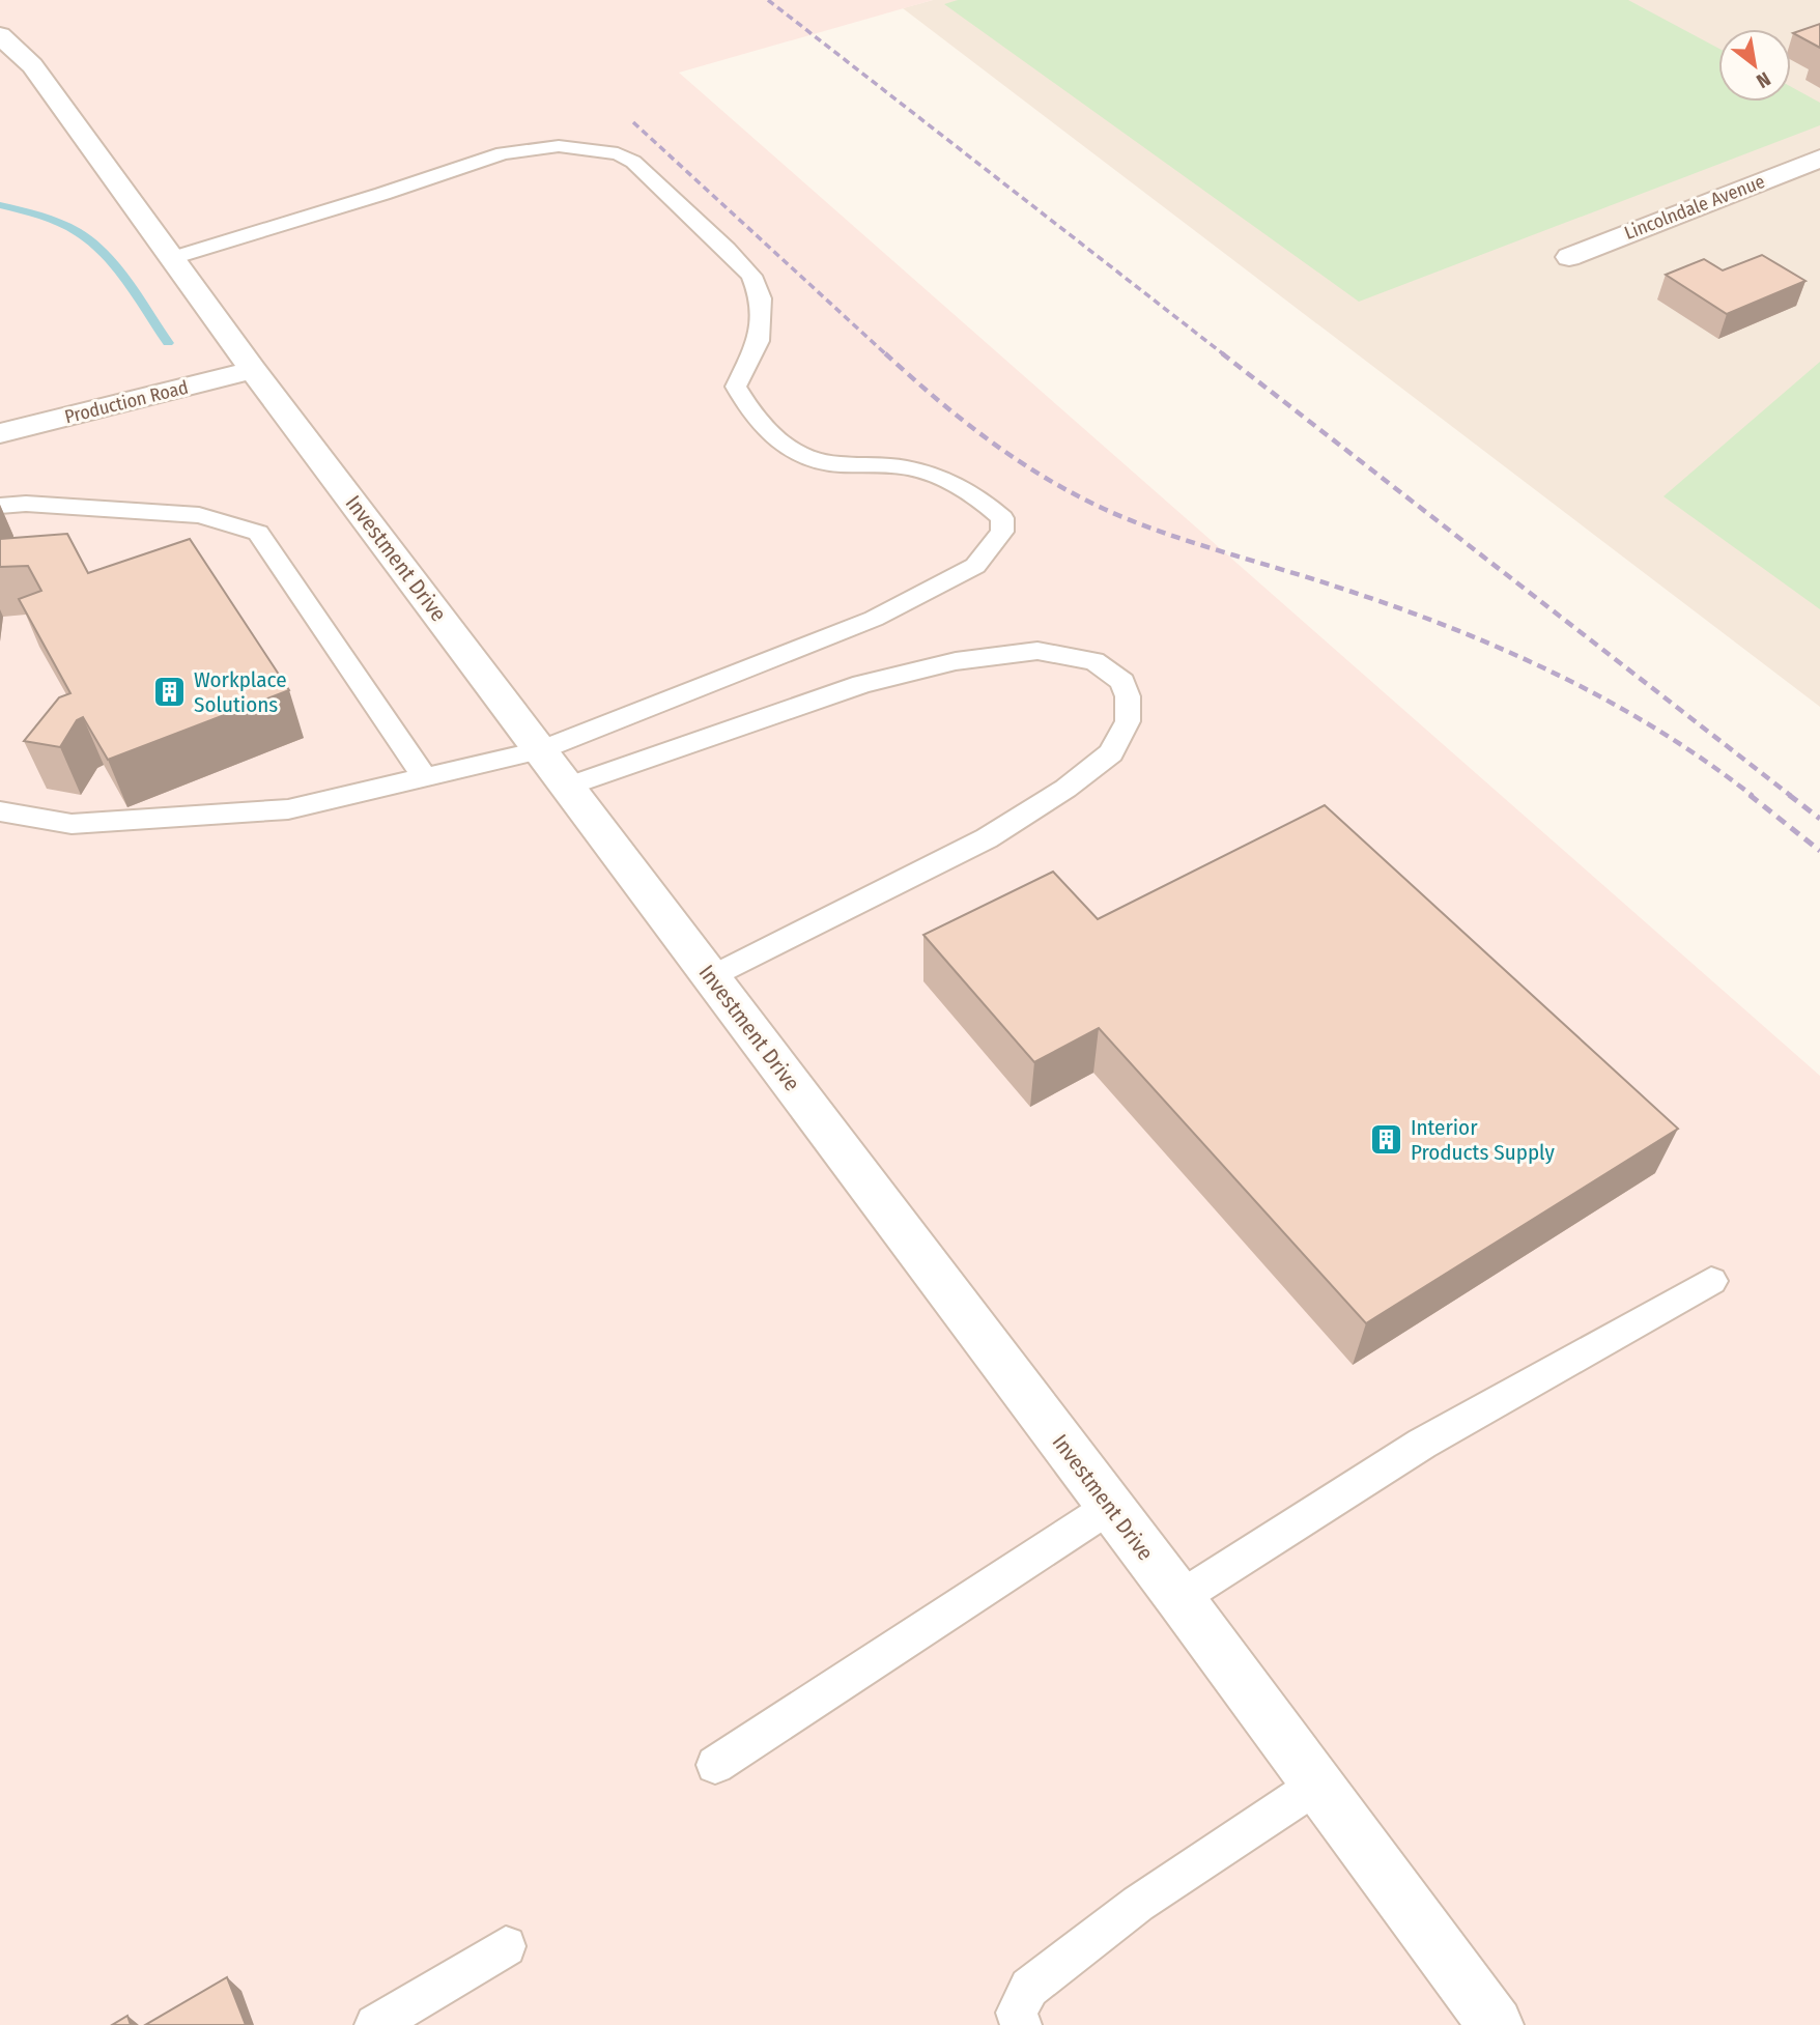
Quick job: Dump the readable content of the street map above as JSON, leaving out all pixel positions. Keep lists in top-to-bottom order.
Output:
{
  "streets": {
    "street": ["Lincolndale Avenue", "Production Road", "Investment Drive"]
  },
  "crossings": [
    ["Production Road", "Investment Drive"]
  ],
  "places": {
    "building": ["Workplace Solutions", "Interior Products Supply"]
  },
  "north": "bottom right"
}
